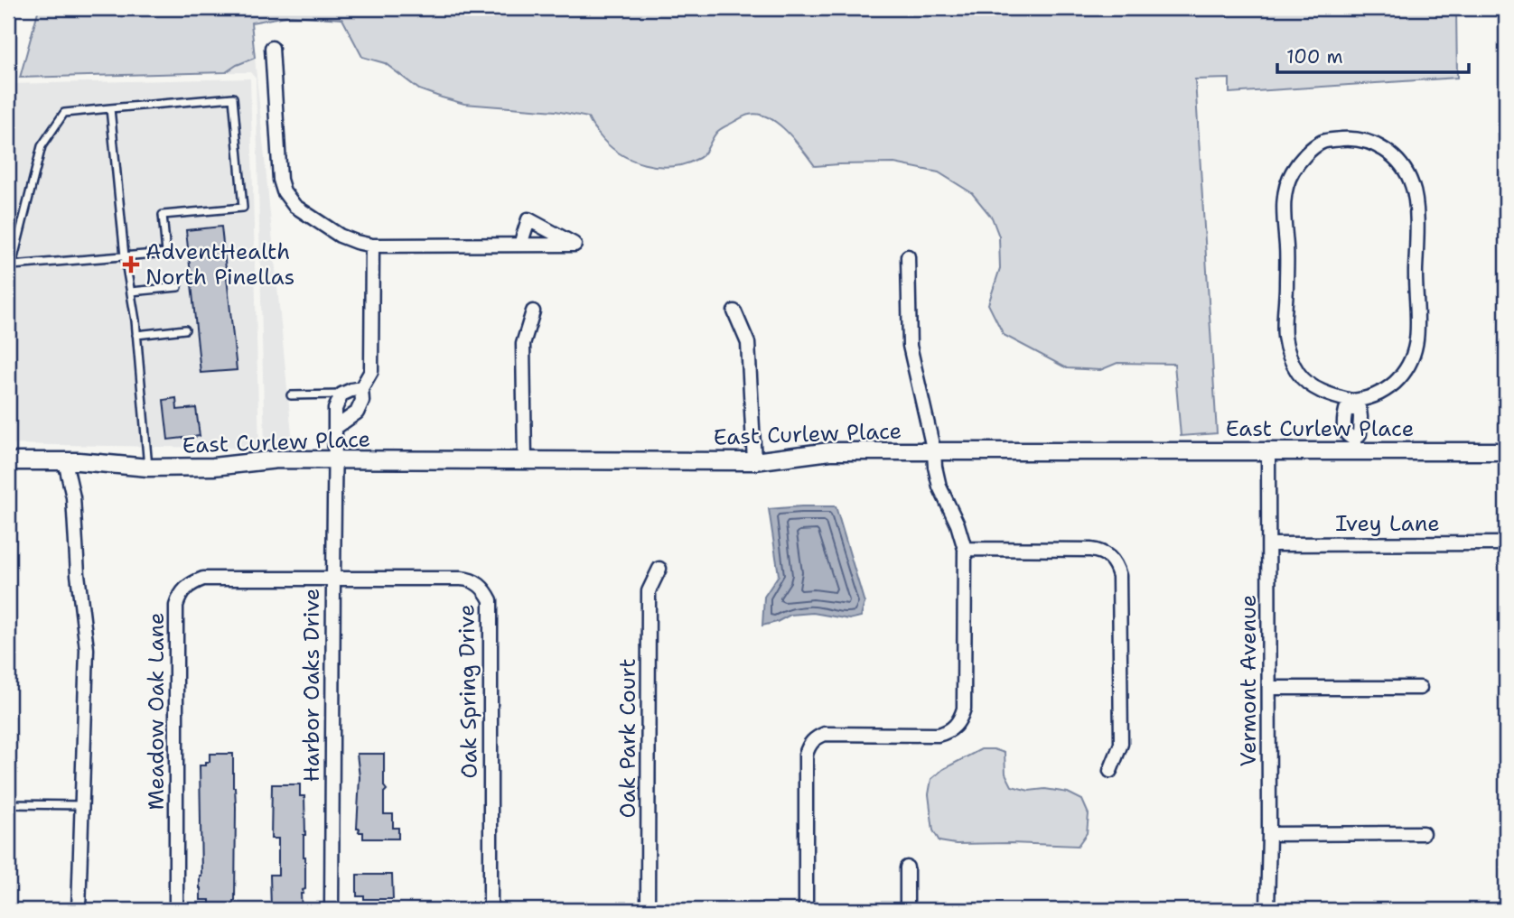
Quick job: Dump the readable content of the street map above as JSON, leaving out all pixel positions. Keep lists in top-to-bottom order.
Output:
{
  "streets": {
    "street": [
      "East Curlew Place",
      "Ivey Lane",
      "Vermont Avenue",
      "Harbor Oaks Drive",
      "Oak Spring Drive",
      "Meadow Oak Lane",
      "Oak Park Court"
    ]
  },
  "crossings": [
    ["East Curlew Place", "Vermont Avenue"],
    ["East Curlew Place", "Harbor Oaks Drive"],
    ["Ivey Lane", "Vermont Avenue"],
    ["Harbor Oaks Drive", "Oak Spring Drive"],
    ["Harbor Oaks Drive", "Meadow Oak Lane"],
    ["Oak Spring Drive", "Meadow Oak Lane"]
  ],
  "places": {
    "health": ["AdventHealth North Pinellas"]
  },
  "scale_bar": "100 m"
}
